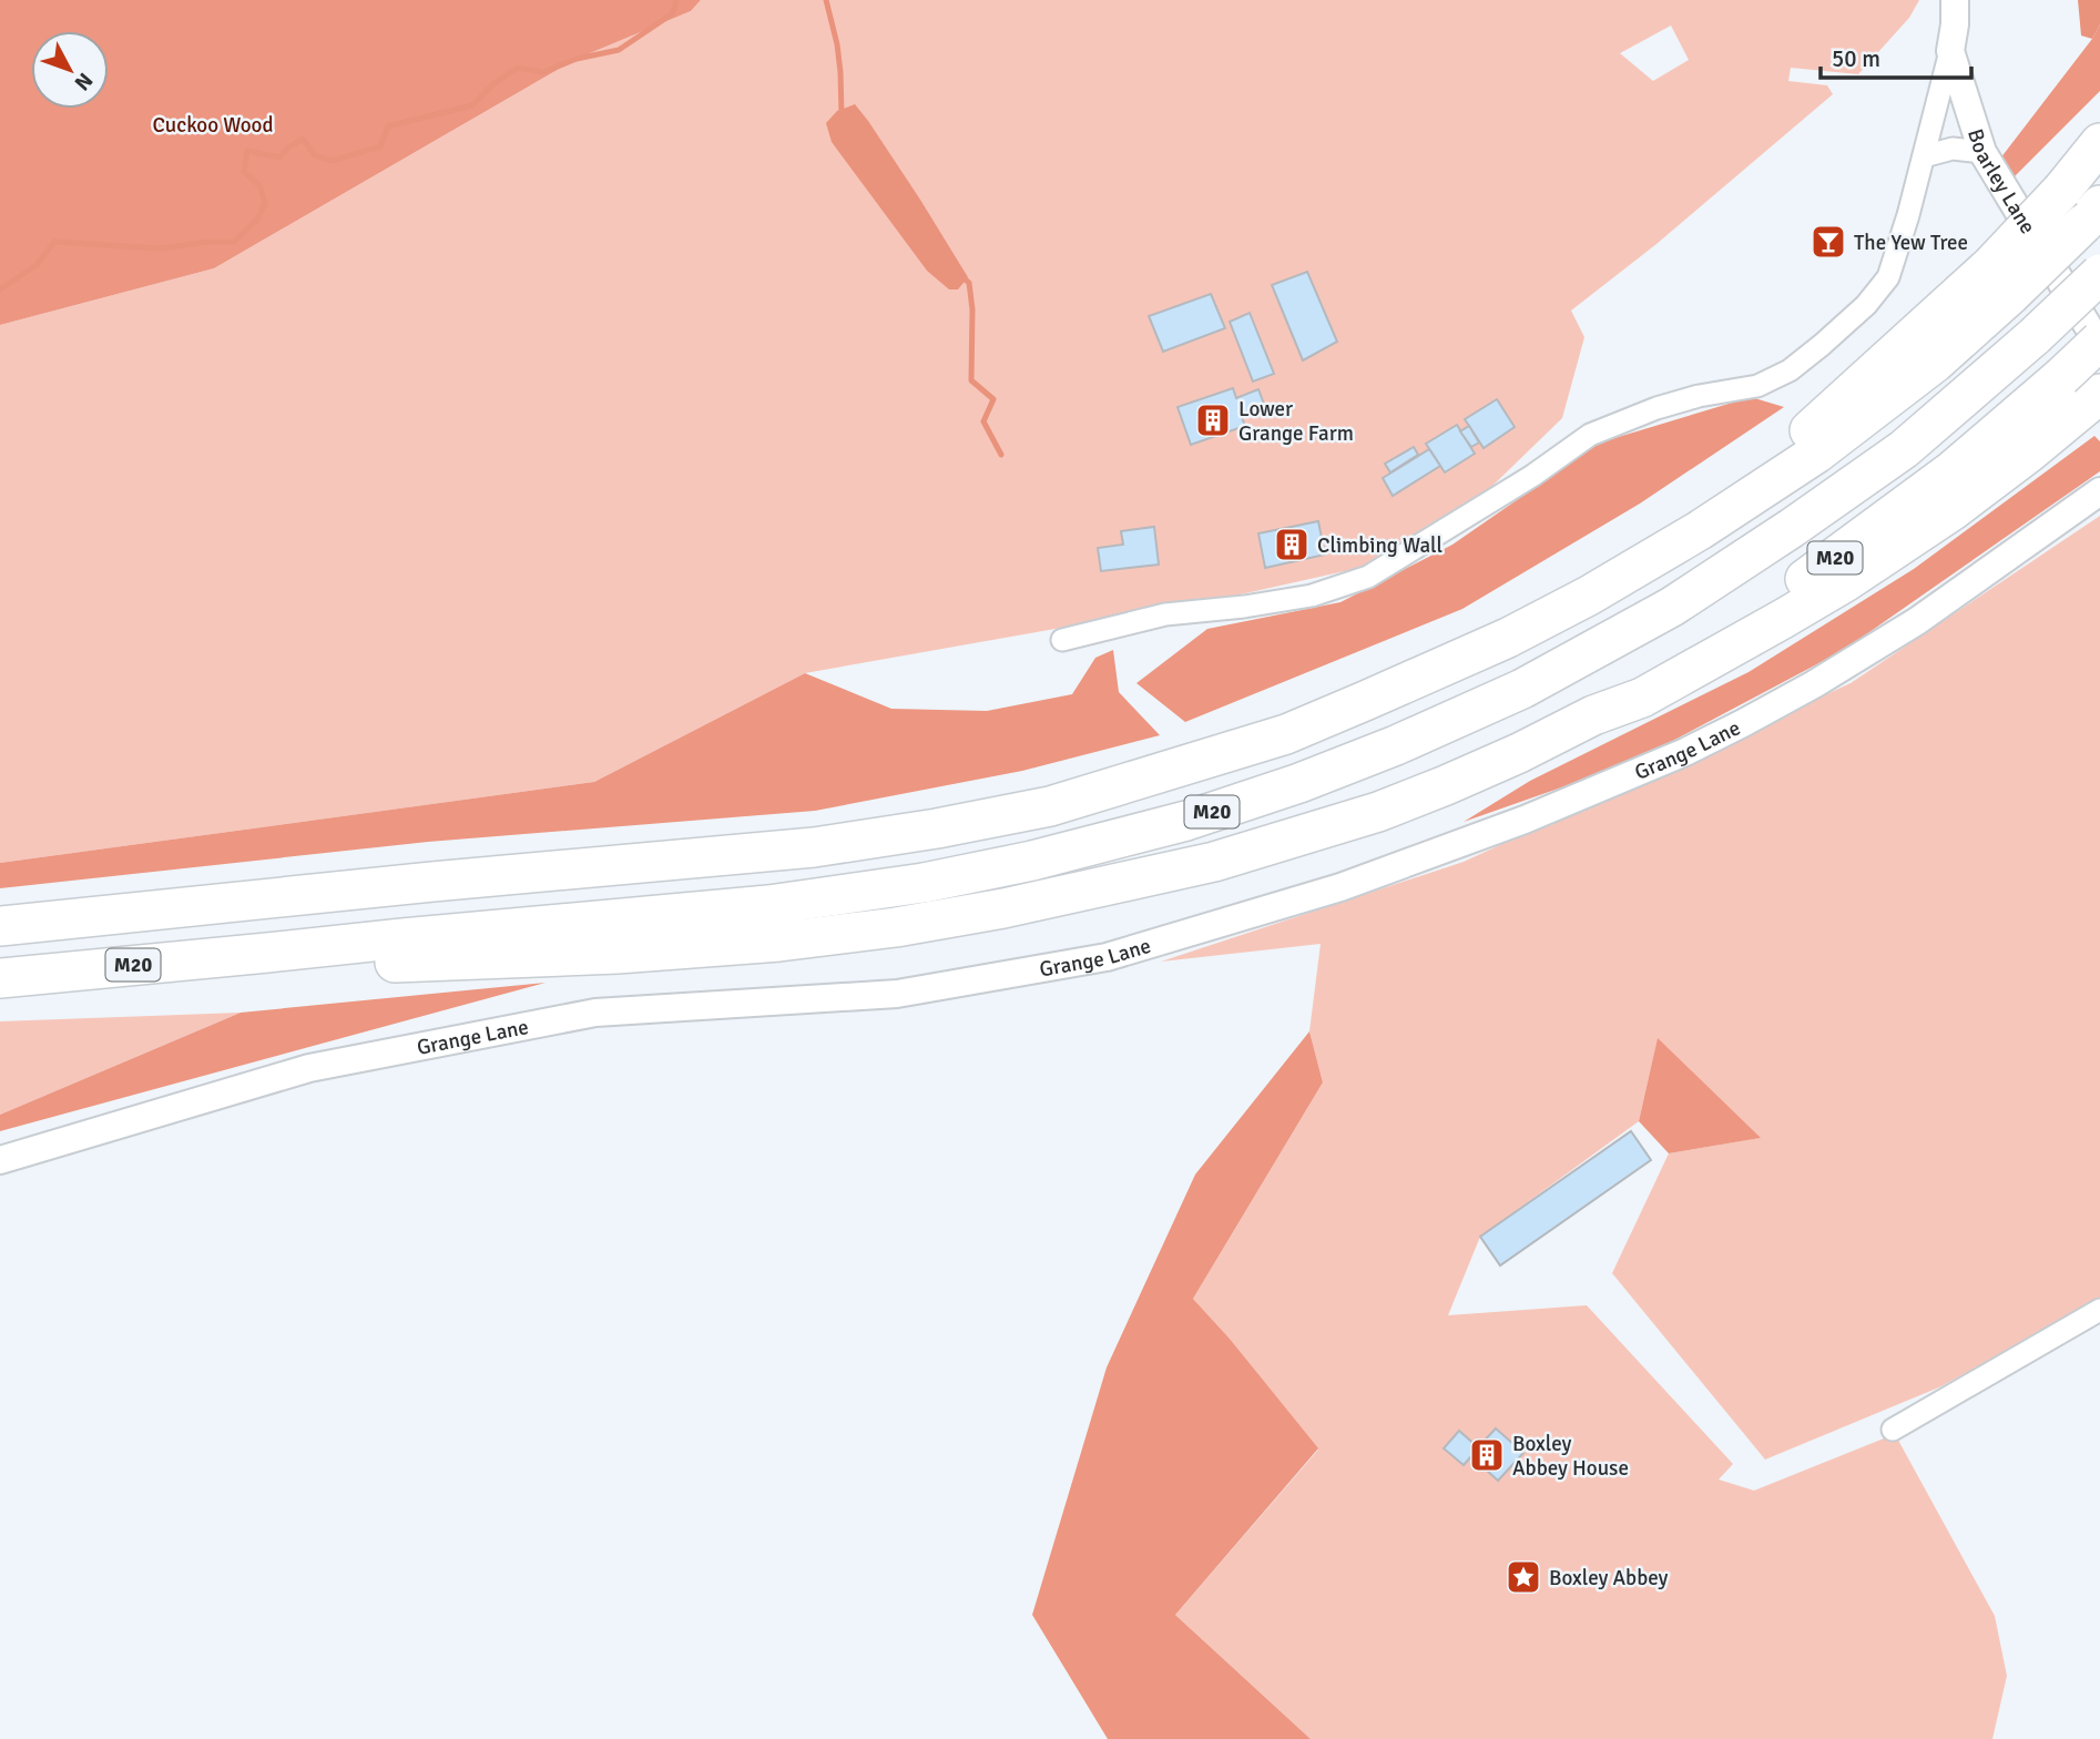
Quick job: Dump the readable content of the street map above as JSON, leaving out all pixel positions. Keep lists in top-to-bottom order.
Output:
{
  "streets": {
    "highway": ["M20"],
    "street": ["Boarley Lane", "Grange Lane"]
  },
  "crossings": [
    ["Boarley Lane", "M20"]
  ],
  "parks": ["Cuckoo Wood"],
  "places": {
    "bar": ["The Yew Tree"],
    "building": ["Lower Grange Farm", "Climbing Wall", "Boxley Abbey House"],
    "place": ["Boxley Abbey"]
  },
  "scale_bar": "50 m",
  "north": "bottom right"
}
